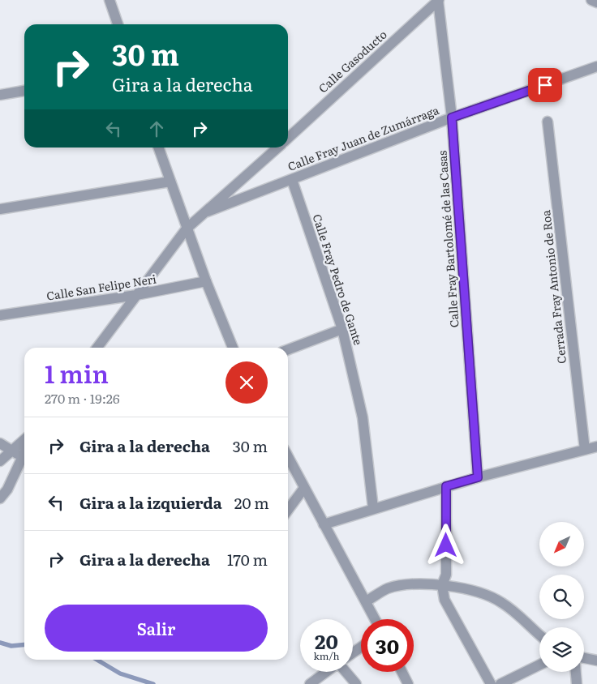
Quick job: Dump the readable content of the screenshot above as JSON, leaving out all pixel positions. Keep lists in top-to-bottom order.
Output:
{
  "streets": {
    "street": [
      "Calle Gasoducto",
      "Calle Fray Juan de Zumárraga",
      "Calle Fray Bartolomé de las Casas",
      "Calle Fray Pedro de Gante",
      "Cerrada Fray Antonio de Roa",
      "Calle San Felipe Neri"
    ]
  },
  "crossings": [
    ["Calle Gasoducto", "Calle Fray Bartolomé de las Casas"],
    ["Calle Fray Juan de Zumárraga", "Calle Fray Bartolomé de las Casas"],
    ["Calle Fray Juan de Zumárraga", "Calle Fray Pedro de Gante"]
  ],
  "north": "bottom left",
  "page": {
    "turn": ["30 m", "Gira a la derecha"],
    "heading": ["1 min", "270 m · 19:26"],
    "list": [
      {
        "name": "Gira a la derecha",
        "value": "30 m"
      },
      {
        "name": "Gira a la izquierda",
        "value": "20 m"
      },
      {
        "name": "Gira a la derecha",
        "value": "170 m"
      }
    ],
    "buttons": "Salir",
    "speed": "20 km/h",
    "limit": "30"
  }
}
